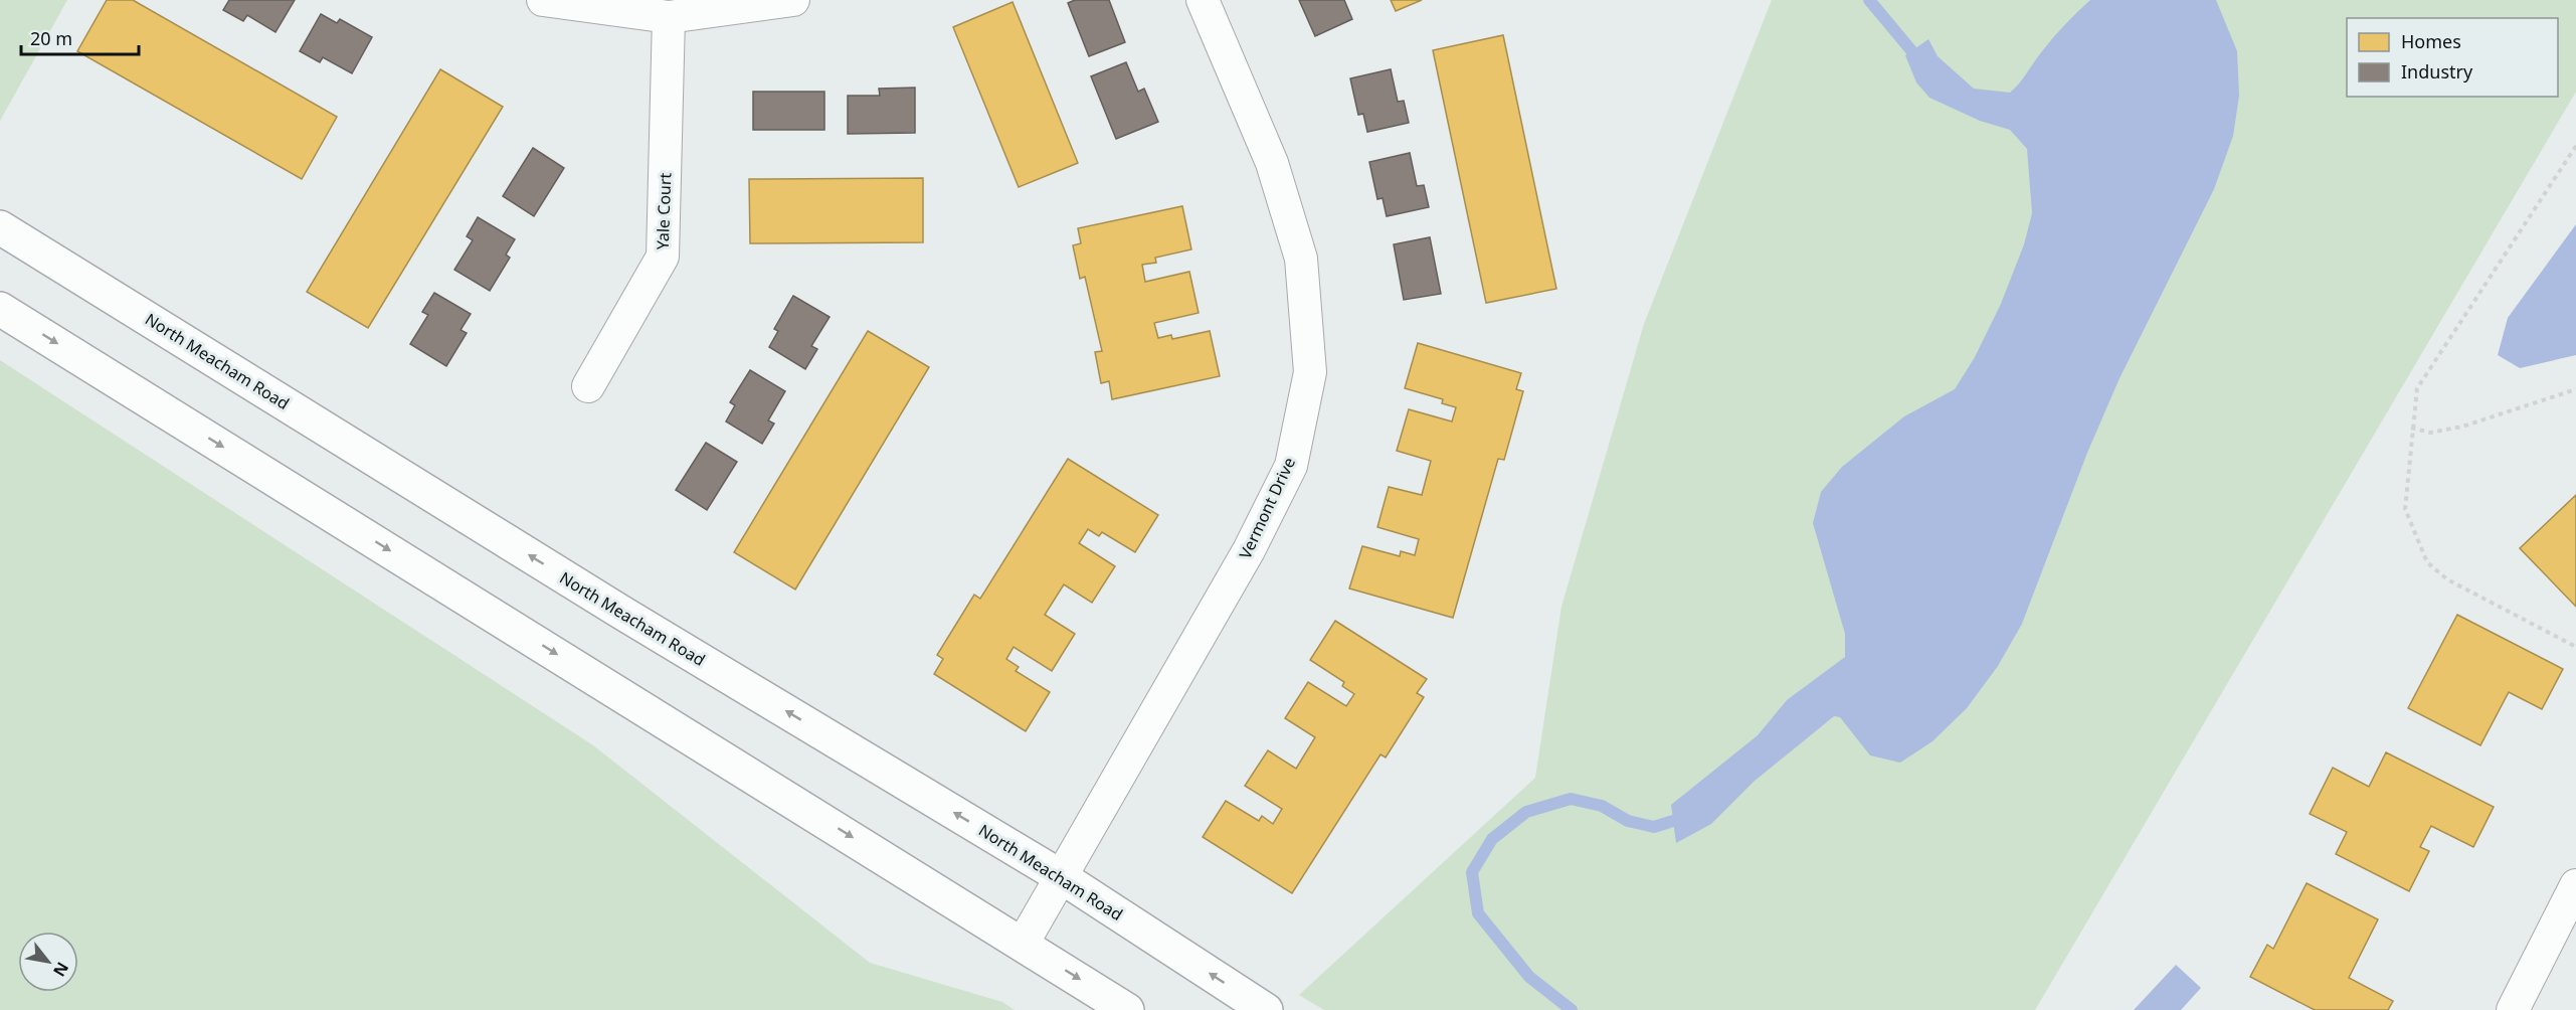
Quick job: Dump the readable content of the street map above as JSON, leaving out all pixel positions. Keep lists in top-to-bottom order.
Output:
{
  "streets": {
    "main road": ["North Meacham Road"],
    "street": ["Yale Court", "Vermont Drive"]
  },
  "crossings": [
    ["North Meacham Road", "Vermont Drive"]
  ],
  "legend": ["Homes", "Industry"],
  "scale_bar": "20 m",
  "north": "bottom right"
}
